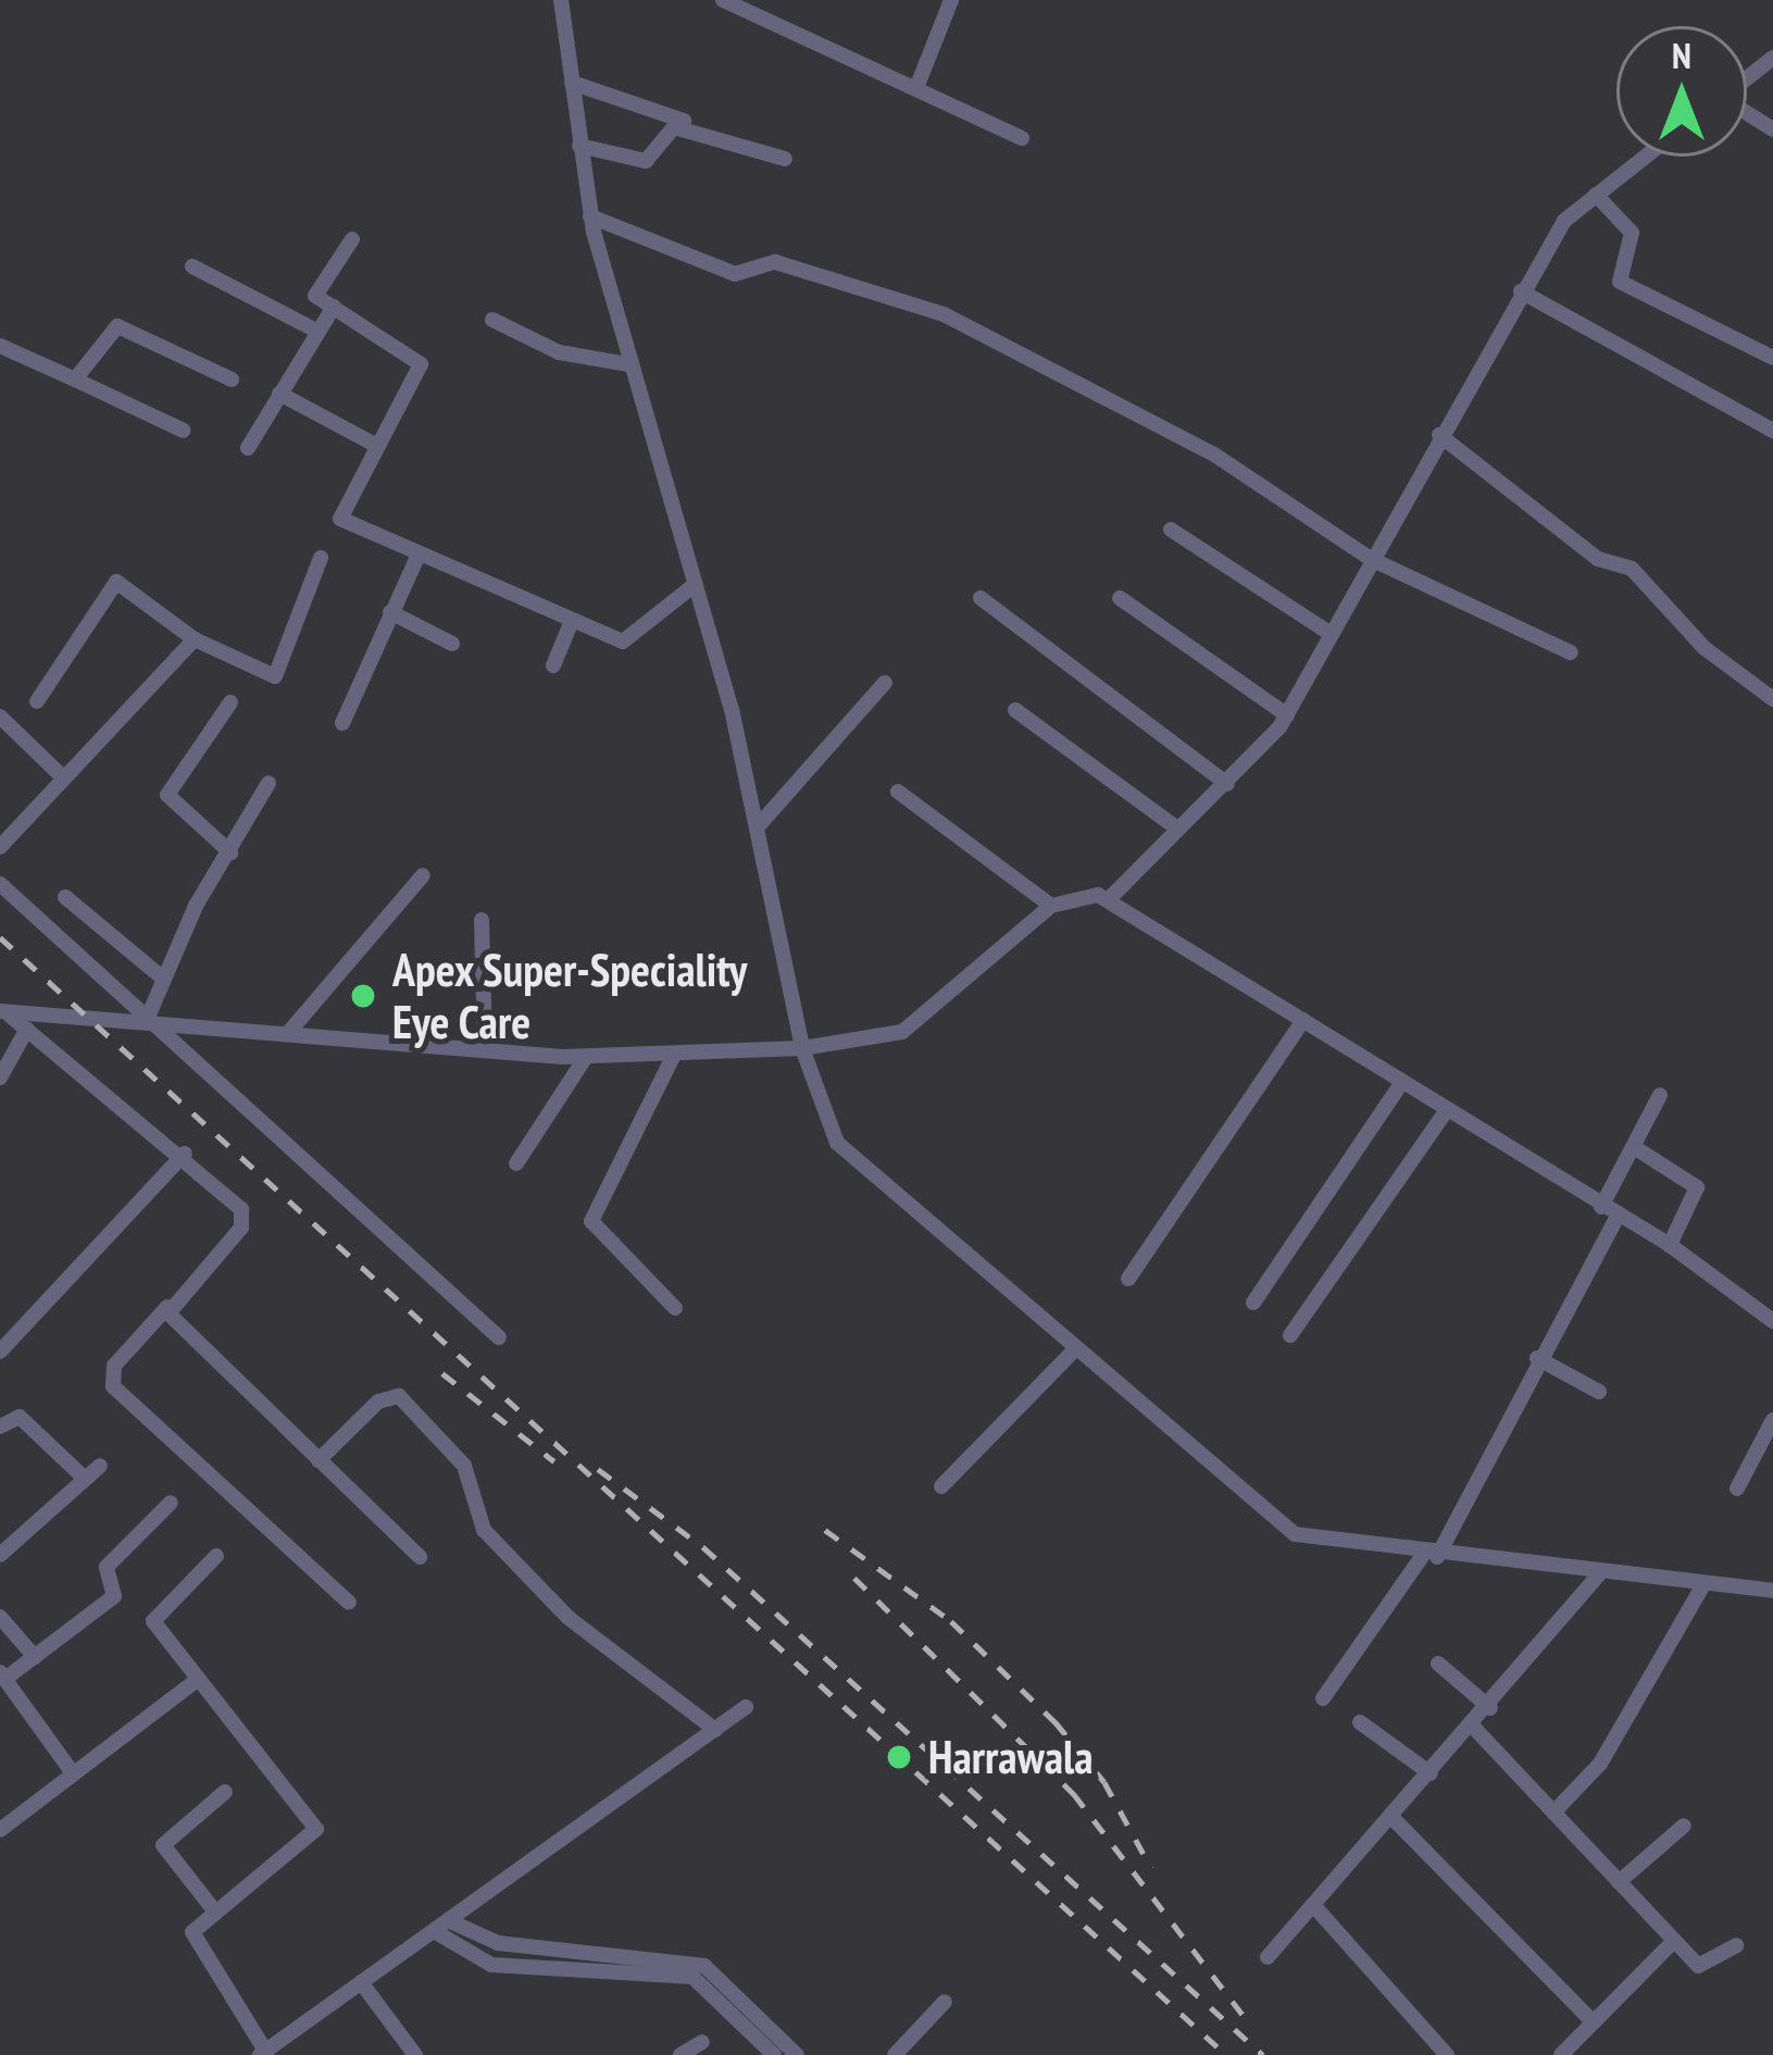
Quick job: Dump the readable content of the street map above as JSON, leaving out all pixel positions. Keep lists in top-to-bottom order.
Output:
{
  "places": ["Apex Super-Speciality Eye Care", "Harrawala"],
  "north": "top"
}
